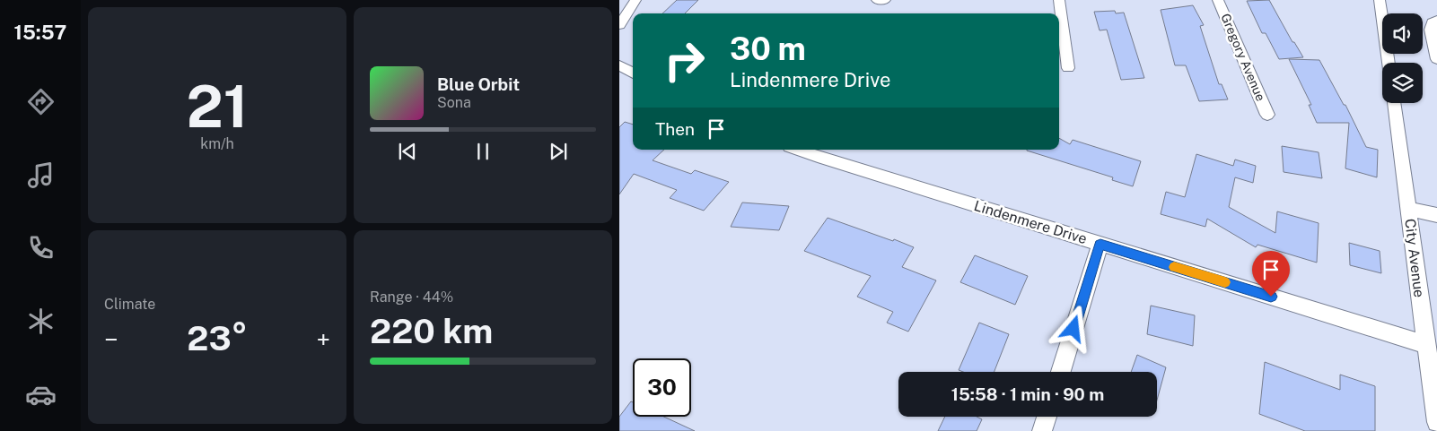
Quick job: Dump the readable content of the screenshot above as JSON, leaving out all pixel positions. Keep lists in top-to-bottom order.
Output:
{
  "streets": {
    "street": ["Gregory Avenue", "Lindenmere Drive", "City Avenue"]
  },
  "crossings": [
    ["Lindenmere Drive", "City Avenue"]
  ],
  "page": {
    "tabs": "15:57",
    "tile": [
      ["21", "km/h"],
      "Climate",
      ["Range · 44%", "220 km"]
    ],
    "turn": ["30 m", "Lindenmere Drive"],
    "song": ["Blue Orbit", "Sona"],
    "then": "Then",
    "heat": ["−", "23°", "+"],
    "limit": "30",
    "trip": "15:58 · 1 min · 90 m"
  }
}
